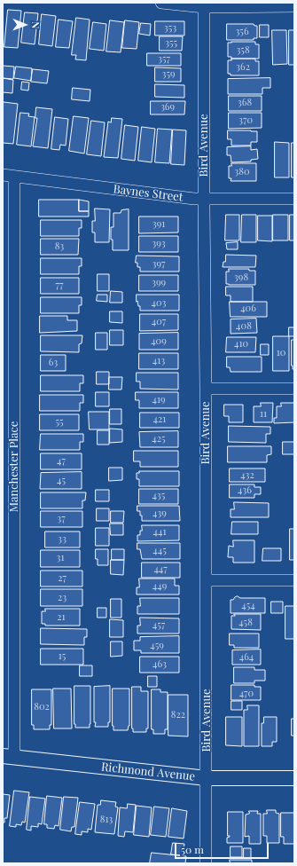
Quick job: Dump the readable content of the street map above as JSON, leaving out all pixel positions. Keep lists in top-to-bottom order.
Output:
{
  "streets": {
    "street": [
      "Bird Avenue",
      "Baynes Street",
      "Manchester Place",
      "Richmond Avenue"
    ]
  },
  "crossings": [
    ["Bird Avenue", "Baynes Street"],
    ["Bird Avenue", "Richmond Avenue"],
    ["Baynes Street", "Manchester Place"],
    ["Manchester Place", "Richmond Avenue"]
  ],
  "house_numbers": [
    "353",
    "356",
    "355",
    "358",
    "357",
    "362",
    "359",
    "368",
    "369",
    "370",
    "380",
    "391",
    "393",
    "83",
    "397",
    "398",
    "399",
    "77",
    "403",
    "406",
    "407",
    "408",
    "409",
    "410",
    "10",
    "413",
    "63",
    "419",
    "11",
    "421",
    "55",
    "425",
    "47",
    "432",
    "45",
    "436",
    "435",
    "439",
    "37",
    "441",
    "33",
    "445",
    "31",
    "447",
    "27",
    "449",
    "23",
    "454",
    "21",
    "458",
    "457",
    "459",
    "15",
    "464",
    "463",
    "470",
    "802",
    "822",
    "813"
  ],
  "scale_bar": "50 m",
  "north": "right"
}
